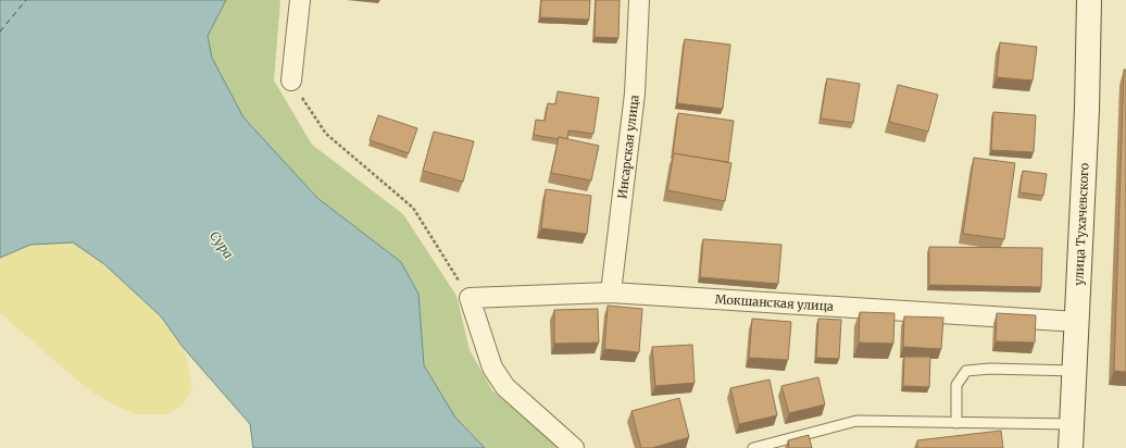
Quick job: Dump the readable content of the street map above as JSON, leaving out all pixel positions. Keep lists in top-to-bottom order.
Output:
{
  "streets": {
    "main road": ["улица Тухачевского"],
    "street": ["Инсарская улица", "Мокшанская улица"]
  },
  "crossings": [
    ["Инсарская улица", "Мокшанская улица"],
    ["улица Тухачевского", "Мокшанская улица"]
  ],
  "water": ["Сура"]
}
